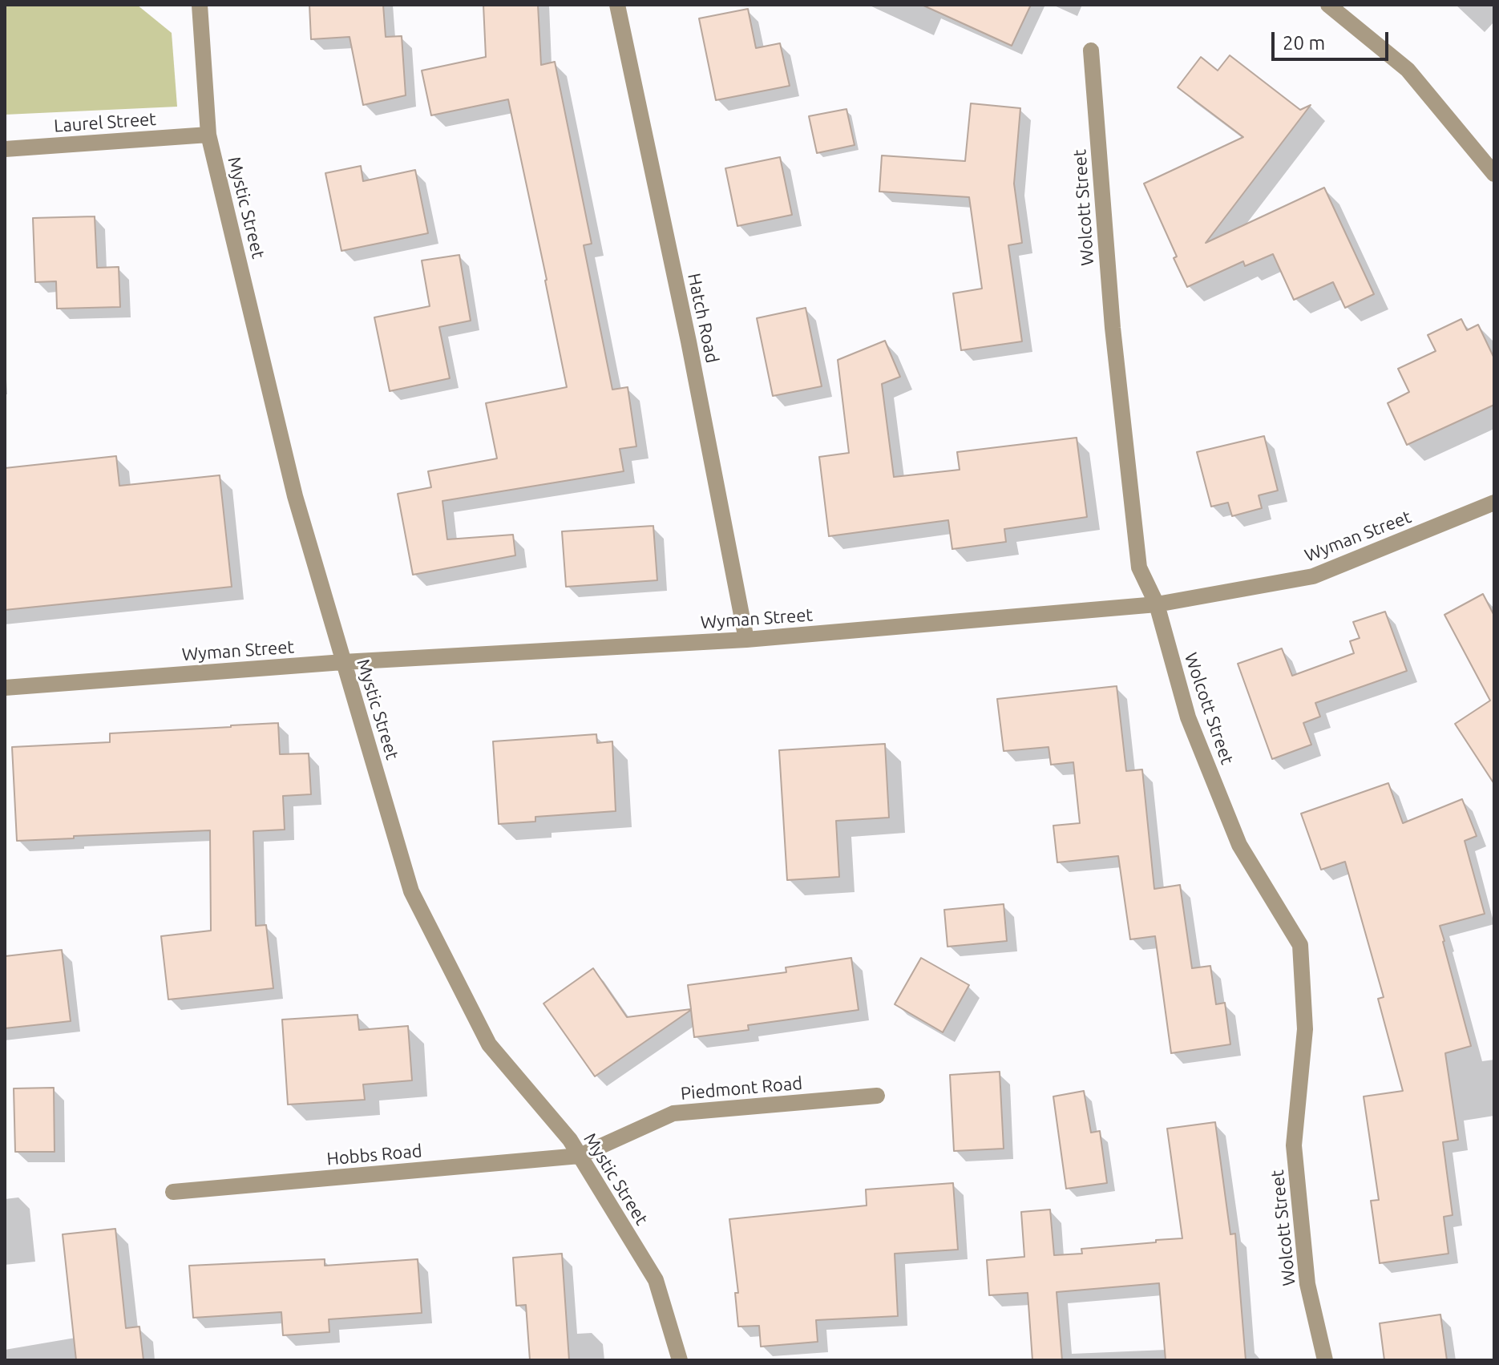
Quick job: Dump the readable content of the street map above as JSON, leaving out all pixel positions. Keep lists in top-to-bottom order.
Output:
{
  "streets": {
    "street": [
      "Laurel Street",
      "Mystic Street",
      "Wolcott Street",
      "Hatch Road",
      "Wyman Street",
      "Piedmont Road",
      "Hobbs Road"
    ]
  },
  "crossings": [
    ["Laurel Street", "Mystic Street"],
    ["Mystic Street", "Wyman Street"],
    ["Mystic Street", "Piedmont Road"],
    ["Mystic Street", "Hobbs Road"],
    ["Wolcott Street", "Wyman Street"],
    ["Hatch Road", "Wyman Street"],
    ["Piedmont Road", "Hobbs Road"]
  ],
  "scale_bar": "20 m"
}
